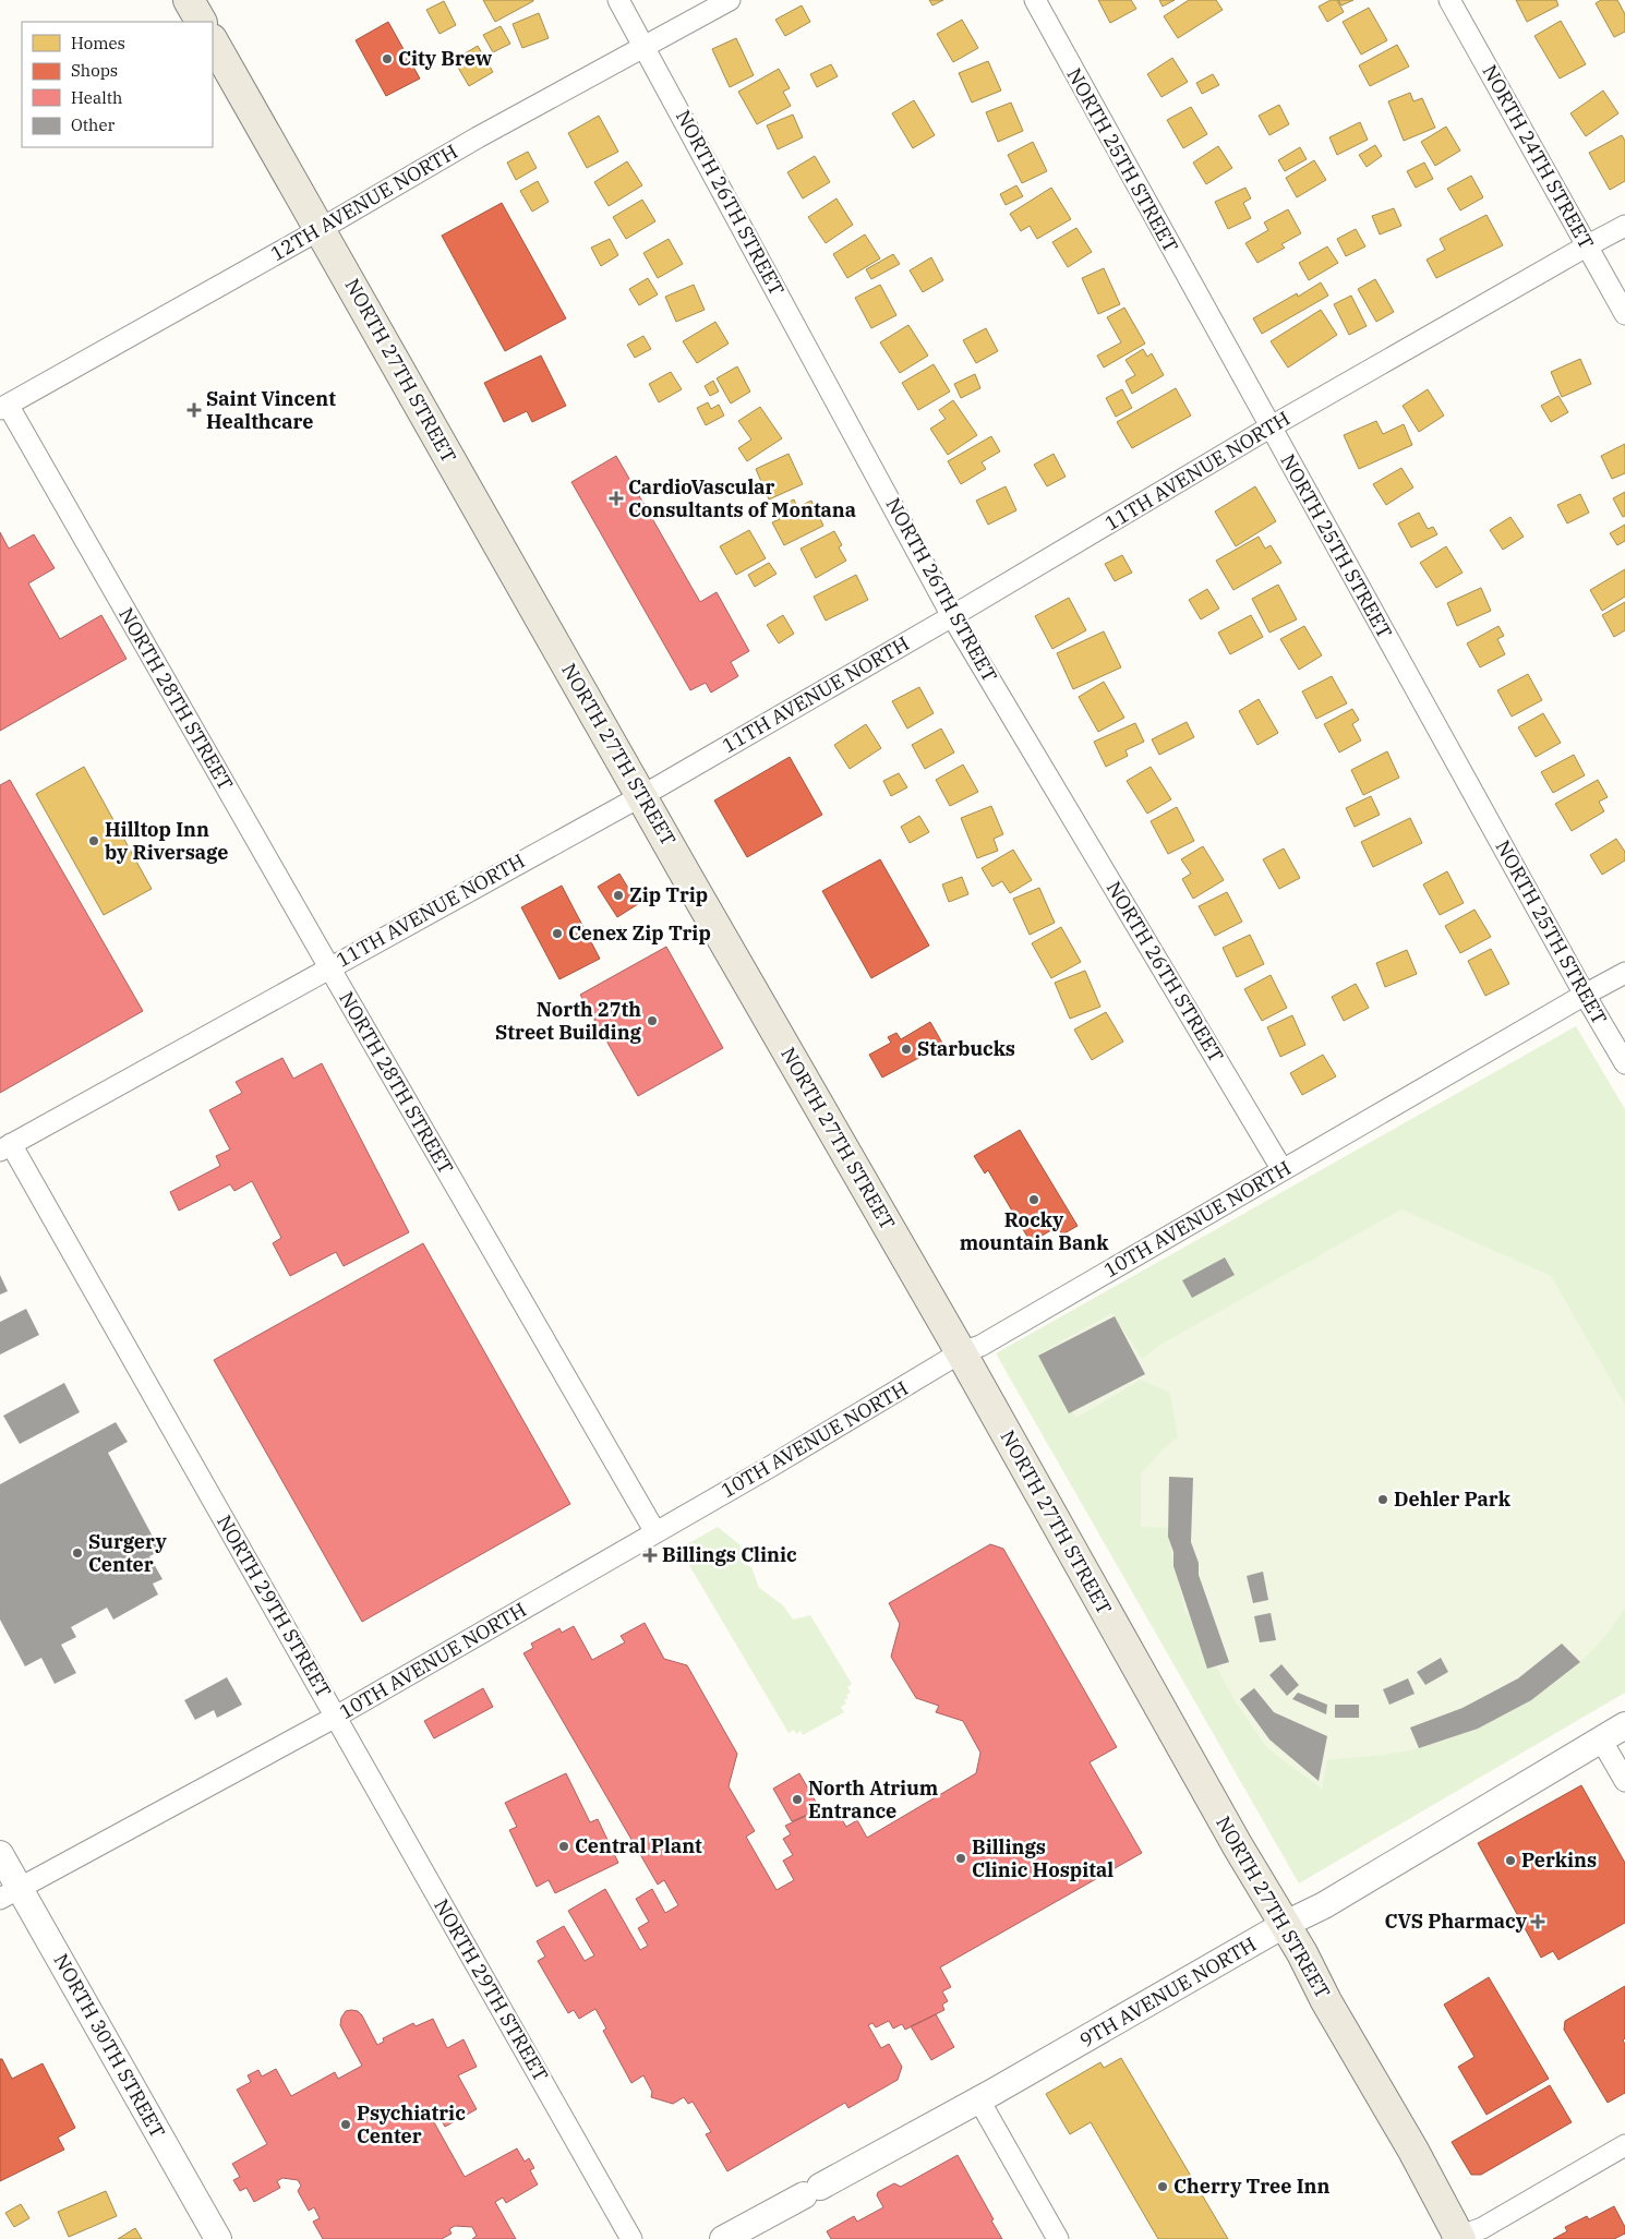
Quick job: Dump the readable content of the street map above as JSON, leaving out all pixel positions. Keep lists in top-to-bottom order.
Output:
{
  "streets": {
    "main road": ["NORTH 27TH STREET"],
    "street": [
      "NORTH 24TH STREET",
      "NORTH 25TH STREET",
      "12TH AVENUE NORTH",
      "NORTH 26TH STREET",
      "11TH AVENUE NORTH",
      "NORTH 28TH STREET",
      "10TH AVENUE NORTH",
      "NORTH 29TH STREET",
      "9TH AVENUE NORTH",
      "NORTH 30TH STREET"
    ]
  },
  "crossings": [
    ["NORTH 24TH STREET", "11TH AVENUE NORTH"],
    ["NORTH 25TH STREET", "11TH AVENUE NORTH"],
    ["NORTH 25TH STREET", "10TH AVENUE NORTH"],
    ["12TH AVENUE NORTH", "NORTH 26TH STREET"],
    ["12TH AVENUE NORTH", "NORTH 27TH STREET"],
    ["12TH AVENUE NORTH", "NORTH 28TH STREET"],
    ["NORTH 26TH STREET", "11TH AVENUE NORTH"],
    ["NORTH 26TH STREET", "10TH AVENUE NORTH"],
    ["NORTH 27TH STREET", "11TH AVENUE NORTH"],
    ["NORTH 27TH STREET", "10TH AVENUE NORTH"],
    ["NORTH 27TH STREET", "9TH AVENUE NORTH"],
    ["11TH AVENUE NORTH", "NORTH 28TH STREET"],
    ["11TH AVENUE NORTH", "NORTH 29TH STREET"],
    ["NORTH 28TH STREET", "10TH AVENUE NORTH"],
    ["10TH AVENUE NORTH", "NORTH 29TH STREET"],
    ["10TH AVENUE NORTH", "NORTH 30TH STREET"]
  ],
  "places": {
    "other": [
      "City Brew",
      "Hilltop Inn by Riversage",
      "Zip Trip",
      "Cenex Zip Trip",
      "North 27th Street Building",
      "Starbucks",
      "Rocky mountain Bank",
      "Dehler Park",
      "Surgery Center",
      "North Atrium Entrance",
      "Central Plant",
      "Billings Clinic Hospital",
      "Perkins",
      "Psychiatric Center",
      "Cherry Tree Inn"
    ],
    "health": [
      "Saint Vincent Healthcare",
      "CardioVascular Consultants of Montana",
      "Billings Clinic",
      "CVS Pharmacy"
    ]
  },
  "legend": [
    "Homes",
    "Shops",
    "Health",
    "Other"
  ]
}
